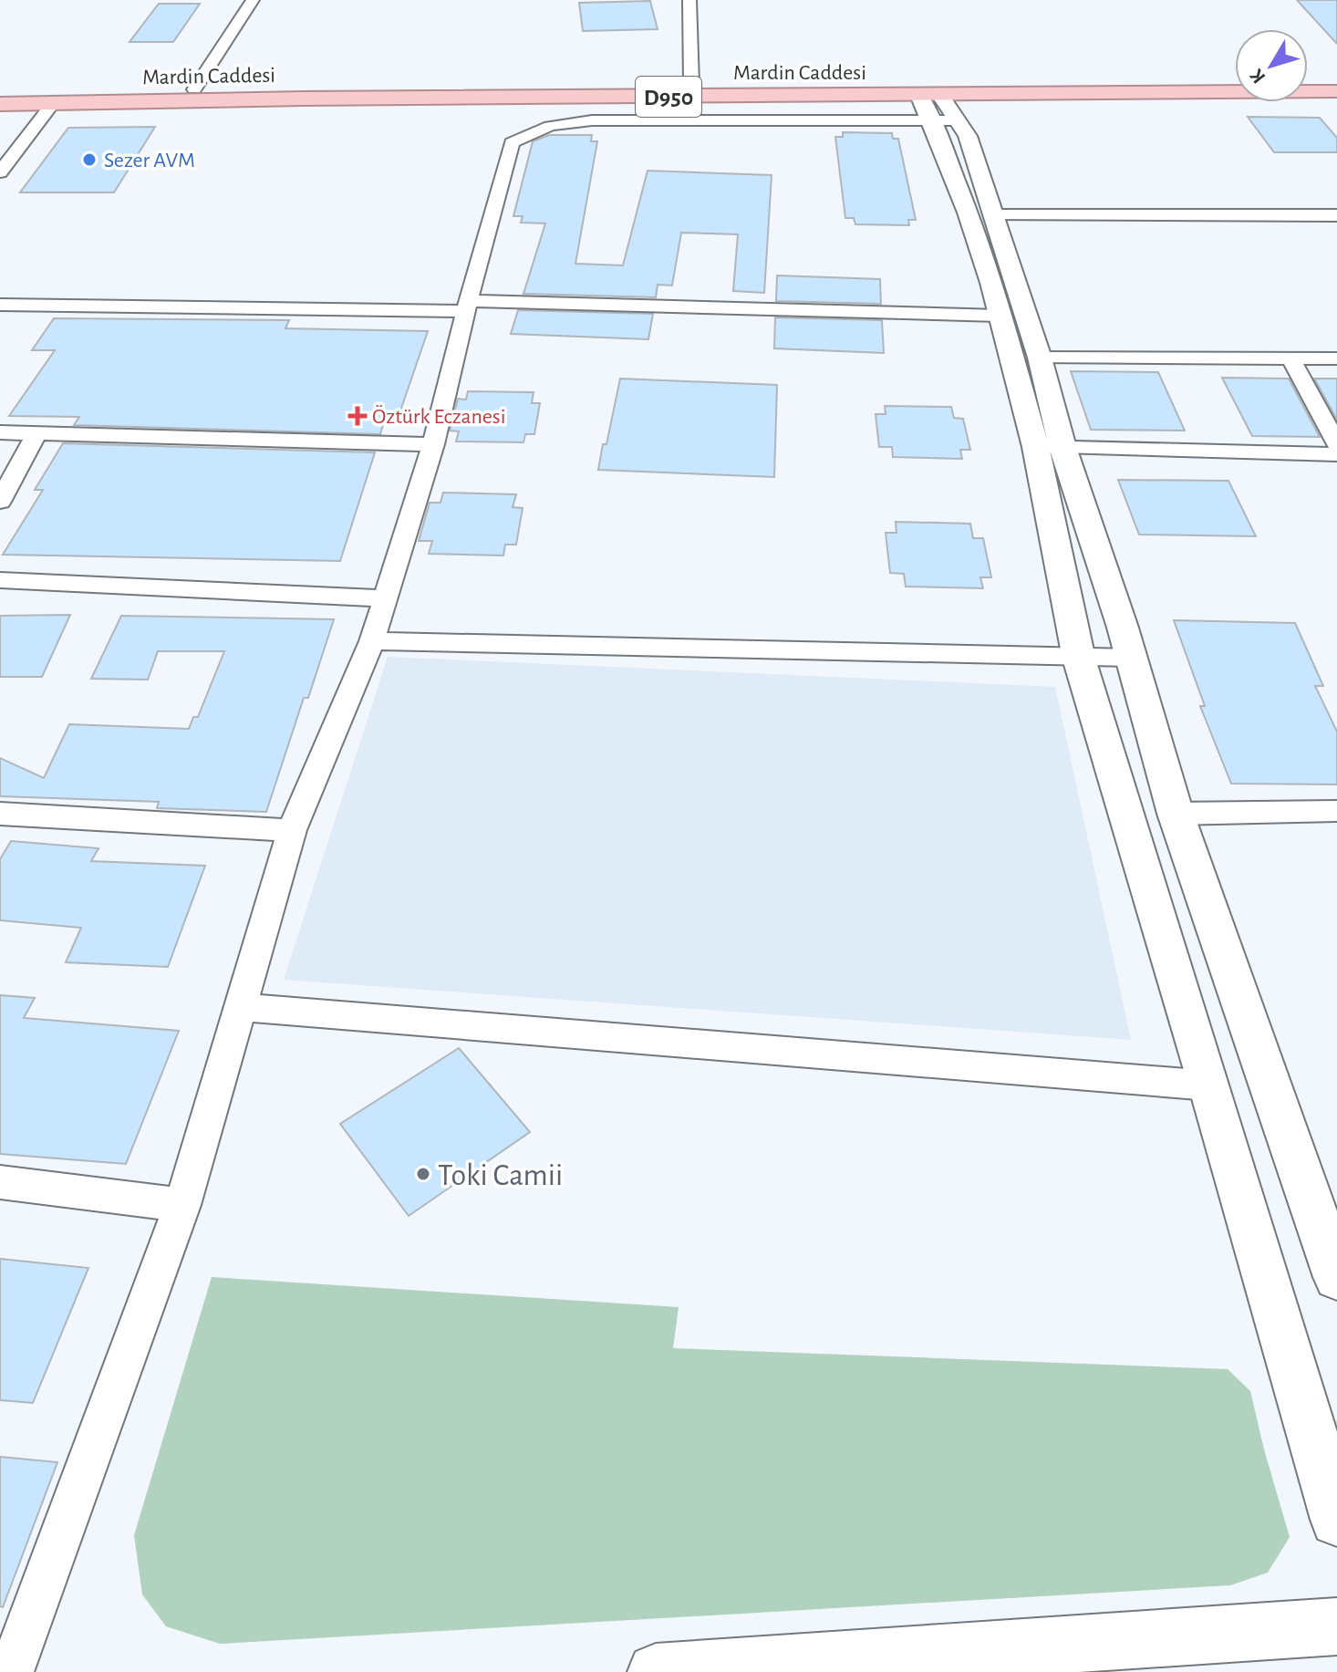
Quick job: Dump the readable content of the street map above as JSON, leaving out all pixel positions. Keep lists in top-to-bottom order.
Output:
{
  "streets": {
    "highway": ["Mardin Caddesi", "D950"]
  },
  "places": {
    "other": ["Sezer AVM", "Toki Camii"],
    "health": ["Öztürk Eczanesi"]
  },
  "north": "bottom left"
}
